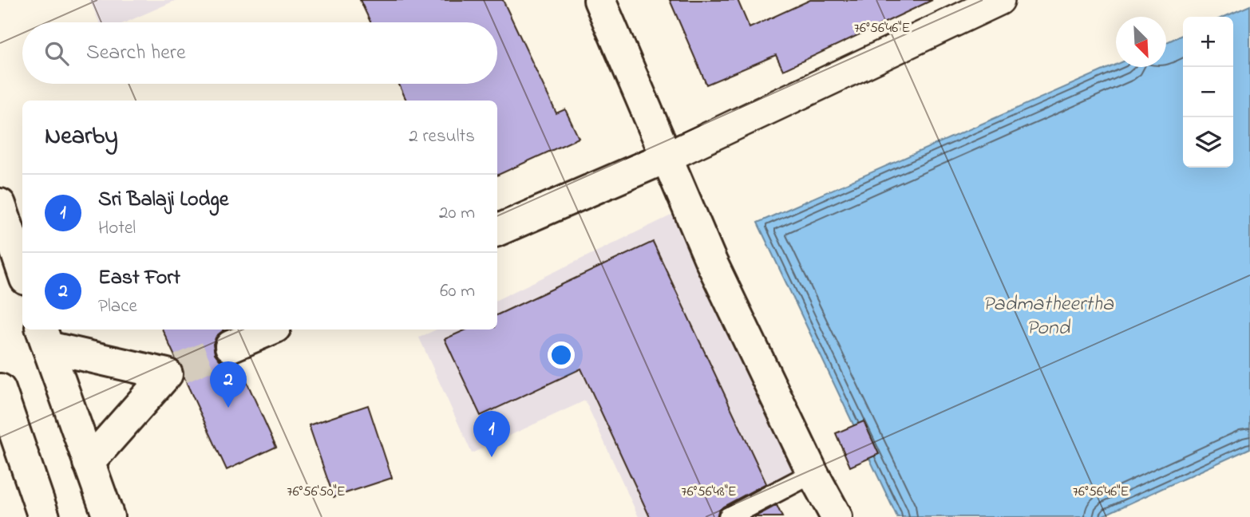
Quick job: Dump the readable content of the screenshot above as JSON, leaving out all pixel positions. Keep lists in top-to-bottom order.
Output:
{
  "water": ["Padmatheertha Pond"],
  "north": "bottom right",
  "page": {
    "map_buttons": ["+", "−"],
    "search": "Search here",
    "heading": ["Nearby", "2 results"],
    "list": [
      {
        "mark": "1",
        "name": "Sri Balaji Lodge",
        "note": "Hotel",
        "value": "20 m"
      },
      {
        "mark": "2",
        "name": "East Fort",
        "note": "Place",
        "value": "60 m"
      }
    ],
    "pins": ["2", "1"]
  },
  "coordinates": ["76°56'46\"E", "76°56'50\"E", "76°56'48\"E"]
}
